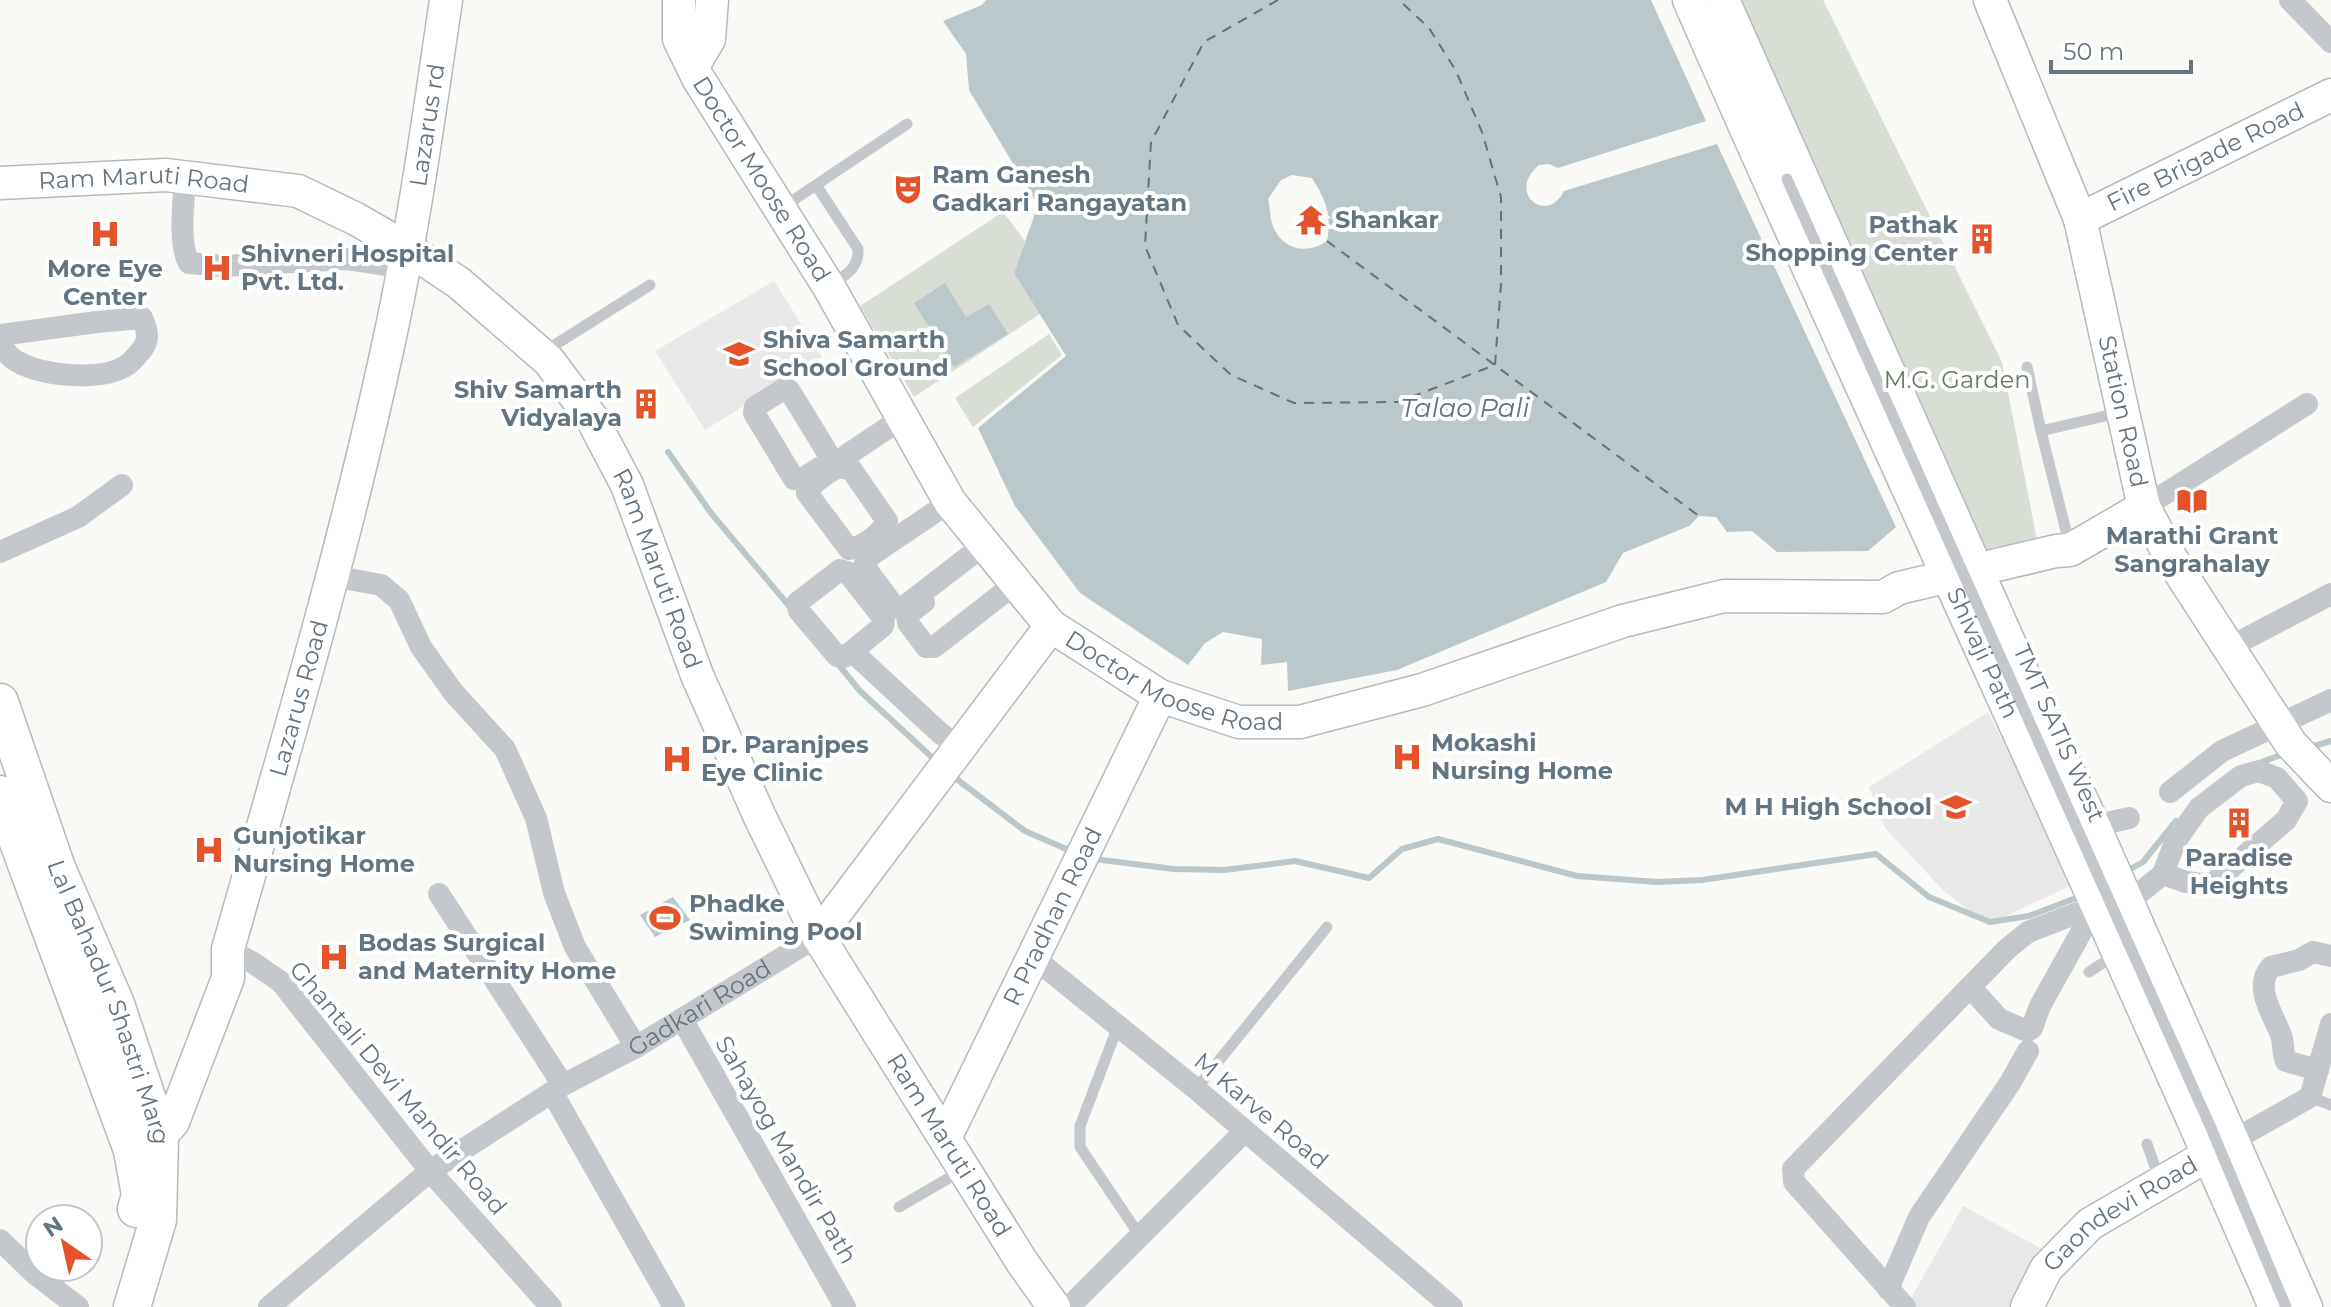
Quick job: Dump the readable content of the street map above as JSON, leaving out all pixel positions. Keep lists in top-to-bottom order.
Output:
{
  "streets": {
    "main road": [
      "Lazarus rd",
      "Fire Brigade Road",
      "Doctor Moose Road",
      "Ram Maruti Road",
      "Station Road",
      "Shivaji Path",
      "Lazarus Road",
      "R Pradhan Road",
      "Lal Bahadur Shastri Marg",
      "Gadkari Road",
      "Gaondevi Road"
    ],
    "street": ["Ghantali Devi Mandir Road", "M Karve Road", "Sahayog Mandir Path"],
    "lane": ["TMT SATIS West"]
  },
  "crossings": [
    ["Lazarus rd", "Ram Maruti Road"],
    ["Lazarus rd", "Lazarus Road"],
    ["Fire Brigade Road", "Station Road"],
    ["Doctor Moose Road", "Station Road"],
    ["Doctor Moose Road", "Shivaji Path"],
    ["Doctor Moose Road", "R Pradhan Road"],
    ["Doctor Moose Road", "Gadkari Road"],
    ["Ram Maruti Road", "Lazarus Road"],
    ["Ram Maruti Road", "R Pradhan Road"],
    ["Ram Maruti Road", "Gadkari Road"],
    ["Shivaji Path", "Gaondevi Road"],
    ["Lazarus Road", "Lal Bahadur Shastri Marg"],
    ["Lazarus Road", "Ghantali Devi Mandir Road"],
    ["R Pradhan Road", "M Karve Road"],
    ["Gadkari Road", "Ghantali Devi Mandir Road"],
    ["Gadkari Road", "Sahayog Mandir Path"]
  ],
  "water": ["Talao Pali"],
  "parks": ["M.G. Garden"],
  "places": {
    "theatre": ["Ram Ganesh Gadkari Rangayatan"],
    "temple": ["Shankar"],
    "hospital": [
      "More Eye Center",
      "Shivneri Hospital Pvt. Ltd.",
      "Mokashi Nursing Home",
      "Dr. Paranjpes Eye Clinic",
      "Gunjotikar Nursing Home",
      "Bodas Surgical and Maternity Home"
    ],
    "building": ["Pathak Shopping Center", "Shiv Samarth Vidyalaya", "Paradise Heights"],
    "school or university": ["Shiva Samarth School Ground", "M H High School"],
    "library": ["Marathi Grant Sangrahalay"],
    "sports": ["Phadke Swiming Pool"]
  },
  "scale_bar": "50 m",
  "north": "top left"
}
